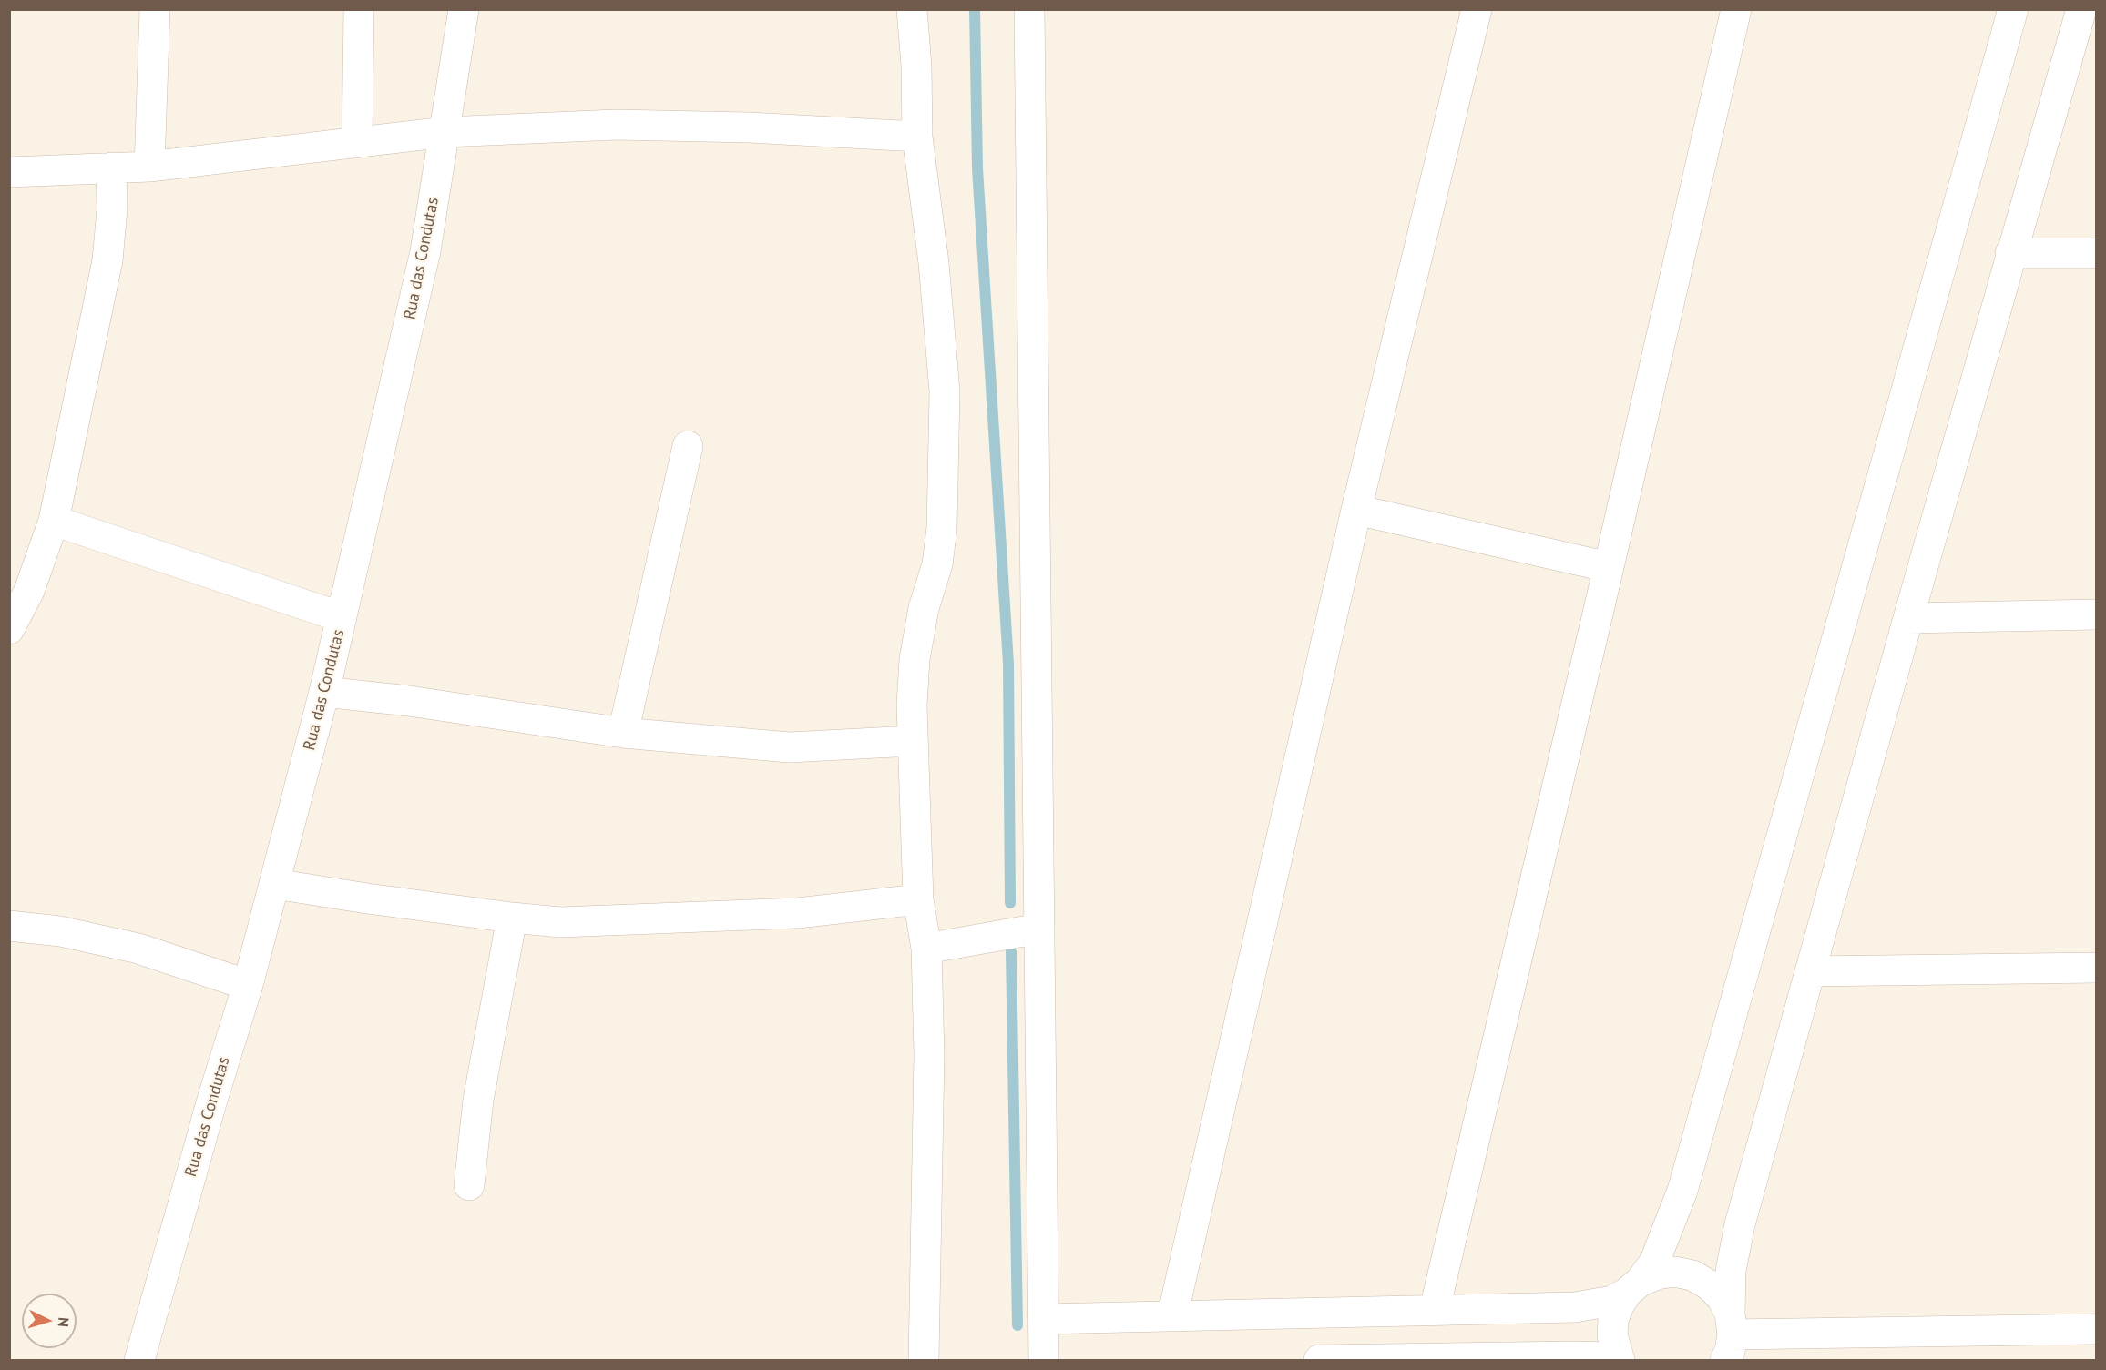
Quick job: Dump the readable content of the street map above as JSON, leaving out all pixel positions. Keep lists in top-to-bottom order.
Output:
{
  "streets": {
    "street": ["Rua das Condutas"]
  },
  "north": "right"
}
